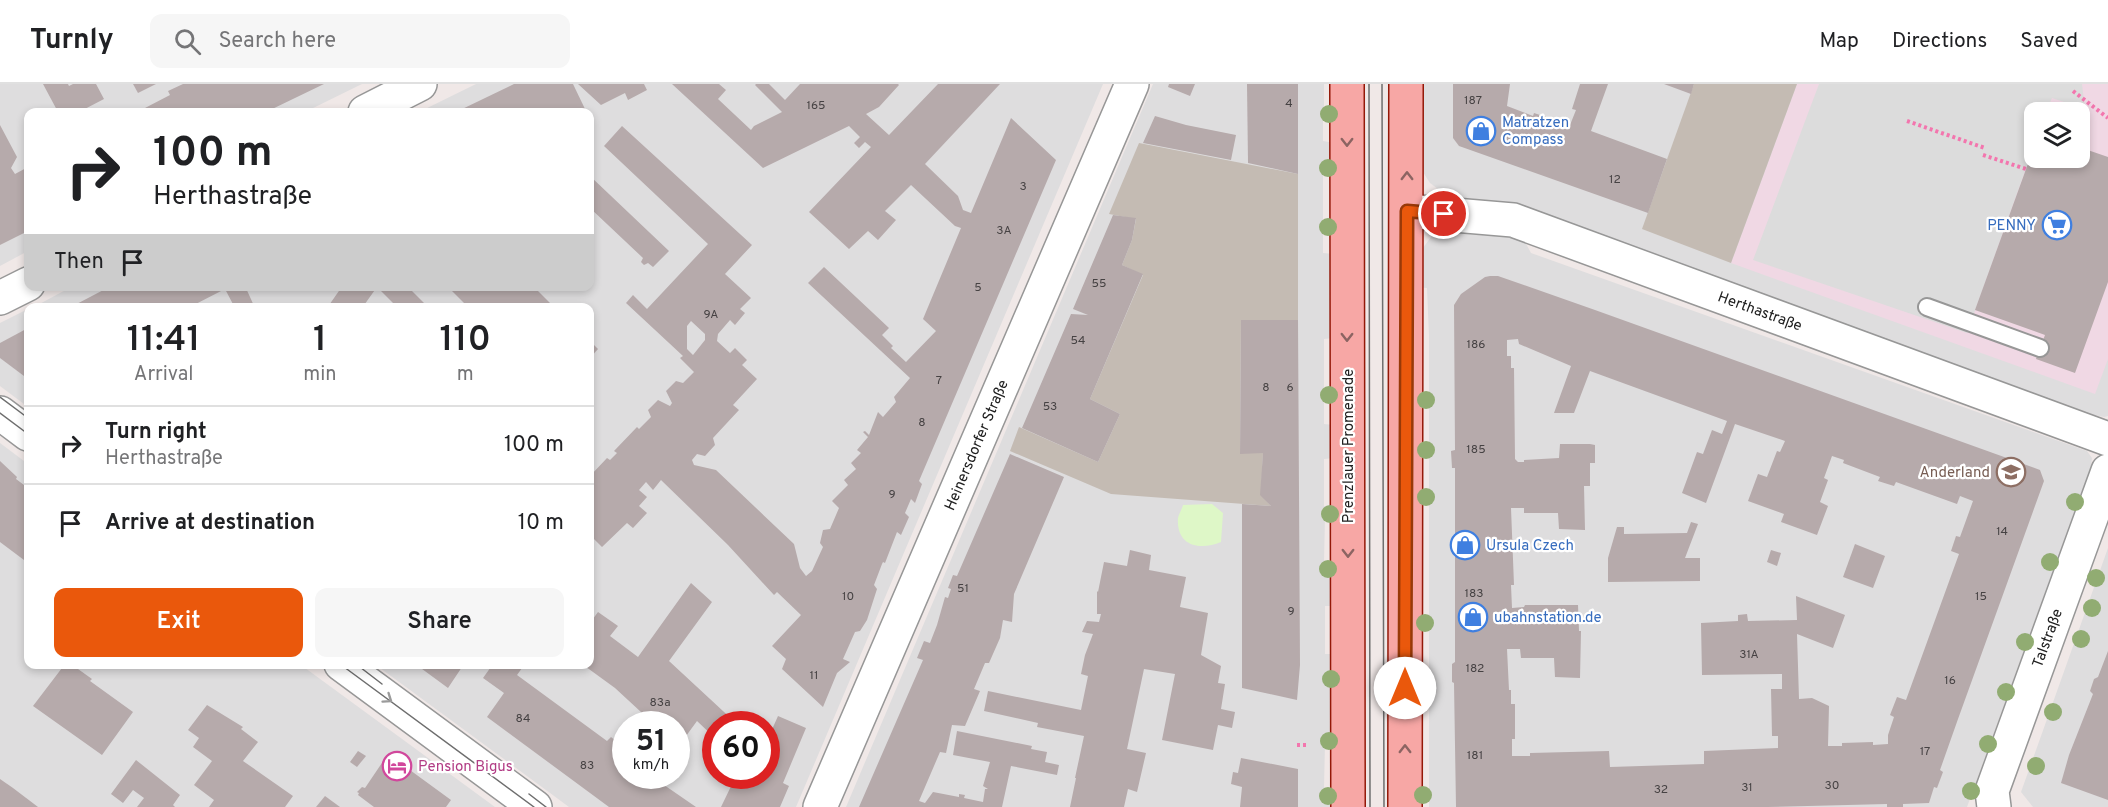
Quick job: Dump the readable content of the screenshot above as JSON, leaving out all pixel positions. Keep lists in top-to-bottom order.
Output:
{
  "streets": {
    "main road": ["Prenzlauer Promenade"],
    "street": ["Herthastraße", "Heinersdorfer Straße", "Talstraße"]
  },
  "places": {
    "shop": ["Matratzen Compass", "Ursula Czech", "ubahnstation.de"],
    "supermarket": ["PENNY"],
    "school or university": ["Anderland"],
    "hotel": ["Pension Bigus"]
  },
  "house_numbers": [
    "187",
    "4",
    "165",
    "12",
    "3",
    "3A",
    "55",
    "5",
    "9A",
    "54",
    "186",
    "7",
    "8",
    "6",
    "53",
    "8",
    "185",
    "9",
    "14",
    "51",
    "183",
    "10",
    "15",
    "9",
    "31A",
    "182",
    "11",
    "16",
    "83a",
    "84",
    "17",
    "181",
    "83",
    "30",
    "31",
    "32"
  ],
  "page": {
    "header": "Turnly",
    "search": "Search here",
    "nav": ["Map", "Directions", "Saved"],
    "turn": ["100 m", "Herthastraße"],
    "then": "Then",
    "eta": [
      "11:41",
      "Arrival",
      "1",
      "min",
      "110",
      "m"
    ],
    "list": [
      {
        "name": "Turn right",
        "note": "Herthastraße",
        "value": "100 m"
      },
      {
        "name": "Arrive at destination",
        "value": "10 m"
      }
    ],
    "buttons": ["Exit", "Share"],
    "speed": "51 km/h",
    "limit": "60"
  }
}
